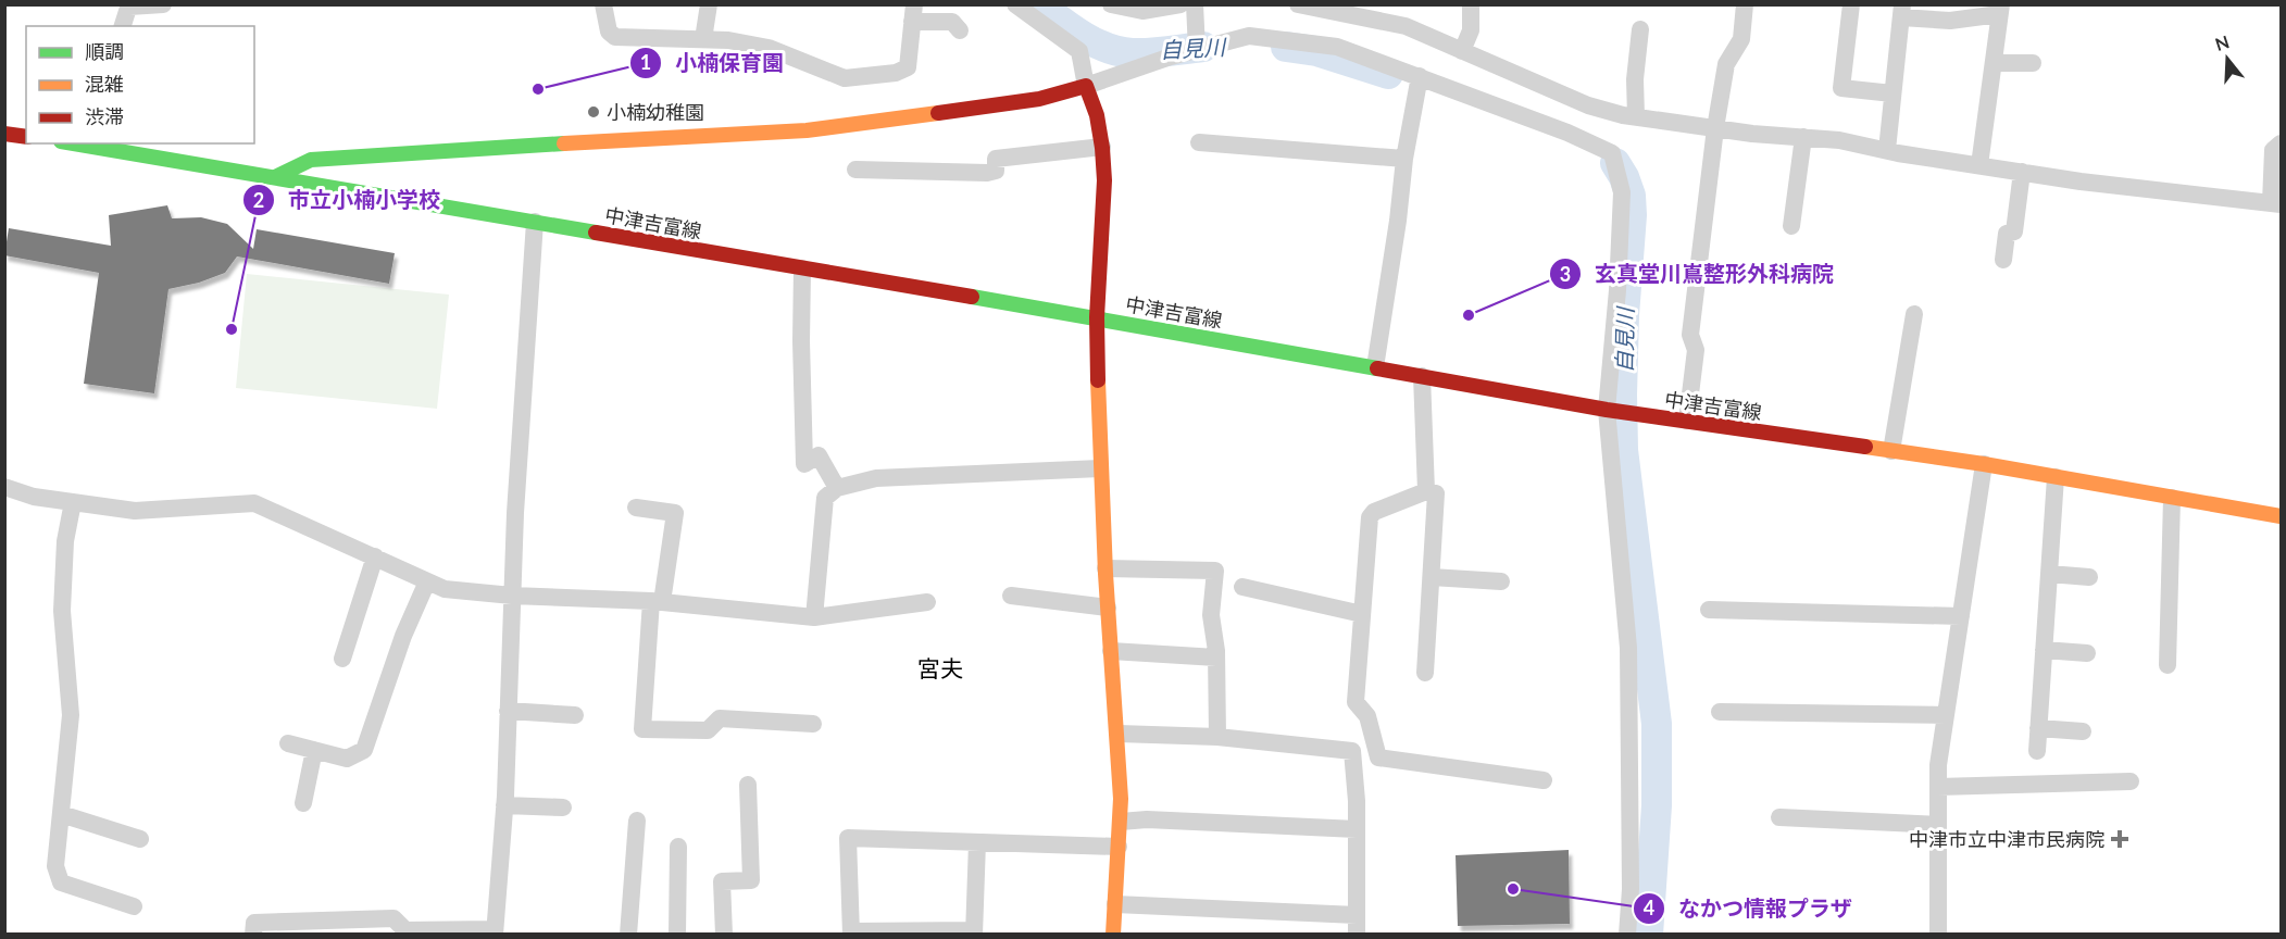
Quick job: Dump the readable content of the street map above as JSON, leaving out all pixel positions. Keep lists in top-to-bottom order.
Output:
{
  "streets": {
    "main road": ["中津吉富線"]
  },
  "districts": ["宮夫"],
  "water": ["自見川"],
  "places": {
    "other": [
      "小楠保育園",
      "小楠幼稚園",
      "玄真堂川嶌整形外科病院",
      "市立小楠小学校",
      "なかつ情報プラザ"
    ],
    "health": ["中津市立中津市民病院"]
  },
  "legend": ["順調", "混雑", "渋滞"],
  "north": "top"
}
